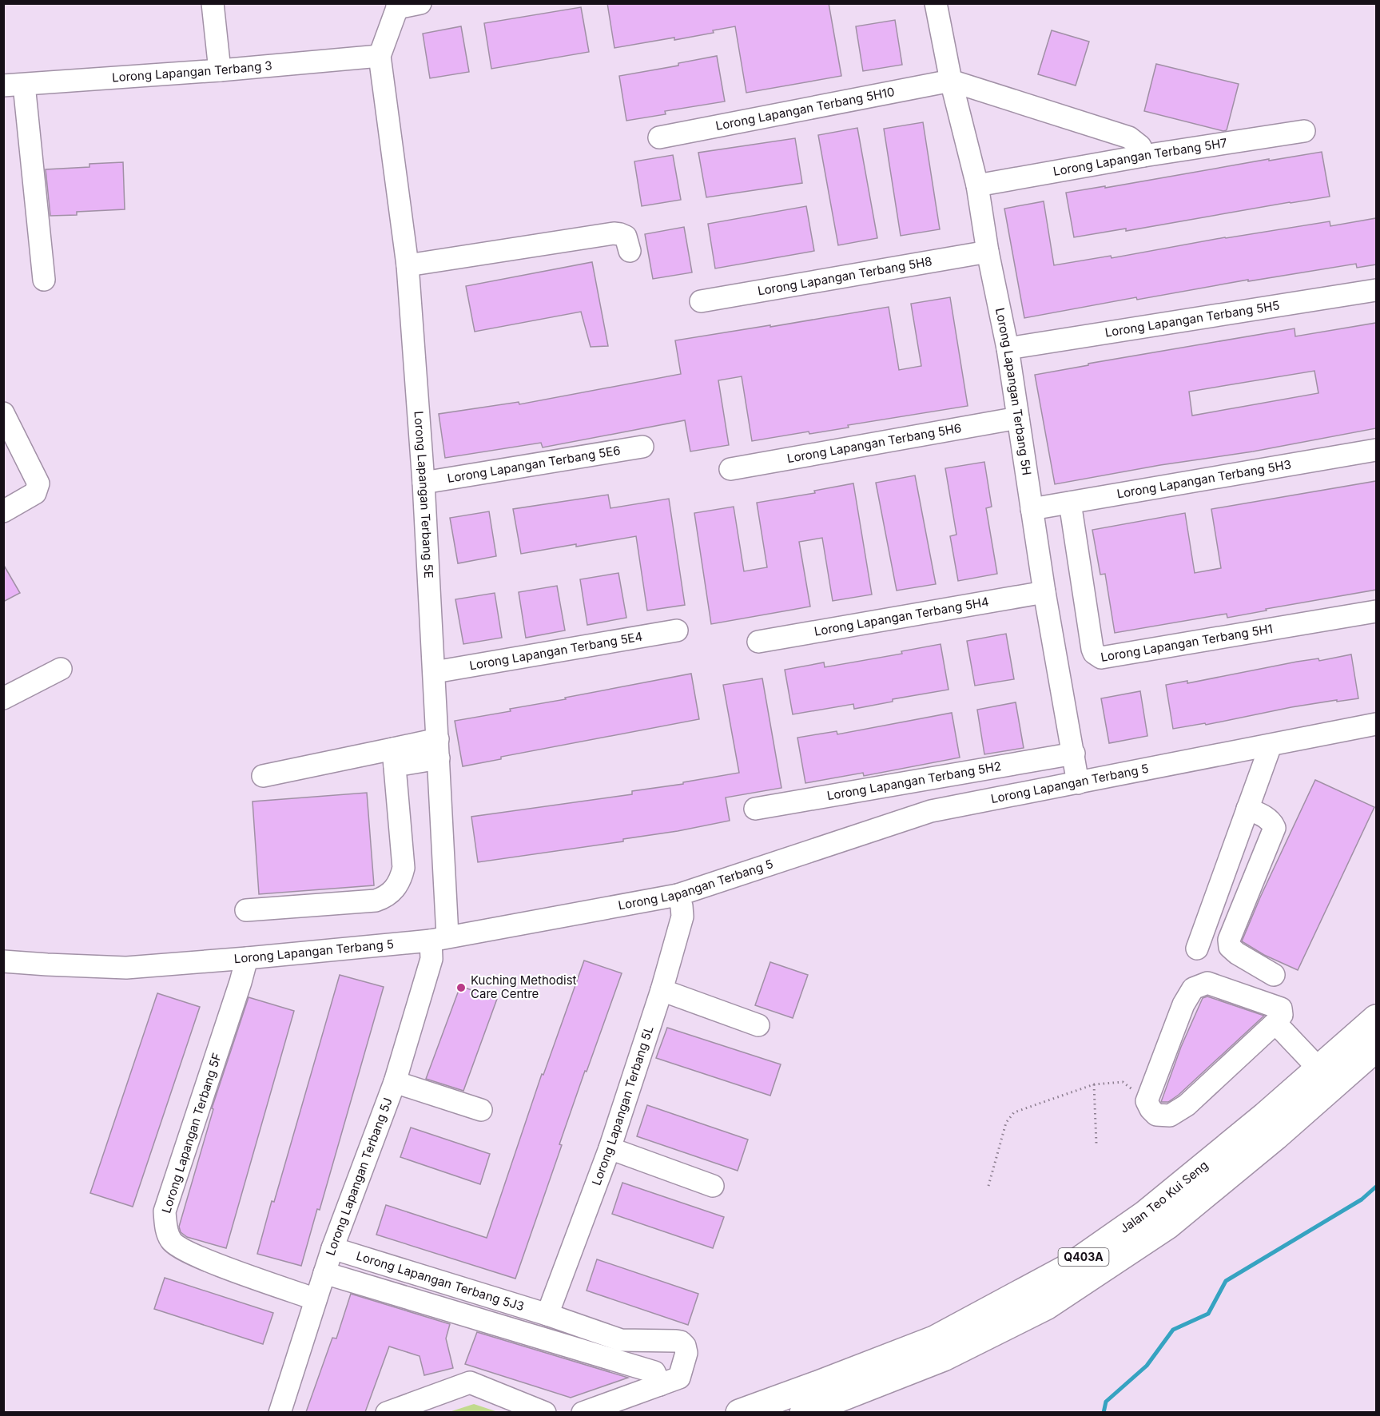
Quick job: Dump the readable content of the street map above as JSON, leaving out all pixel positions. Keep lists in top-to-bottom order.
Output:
{
  "streets": {
    "highway": ["Jalan Teo Kui Seng", "Q403A"],
    "street": [
      "Lorong Lapangan Terbang 3",
      "Lorong Lapangan Terbang 5H10",
      "Lorong Lapangan Terbang 5H7",
      "Lorong Lapangan Terbang 5H8",
      "Lorong Lapangan Terbang 5H5",
      "Lorong Lapangan Terbang 5H",
      "Lorong Lapangan Terbang 5H6",
      "Lorong Lapangan Terbang 5E6",
      "Lorong Lapangan Terbang 5H3",
      "Lorong Lapangan Terbang 5E",
      "Lorong Lapangan Terbang 5H4",
      "Lorong Lapangan Terbang 5H1",
      "Lorong Lapangan Terbang 5E4",
      "Lorong Lapangan Terbang 5H2",
      "Lorong Lapangan Terbang 5",
      "Lorong Lapangan Terbang 5L",
      "Lorong Lapangan Terbang 5F",
      "Lorong Lapangan Terbang 5J",
      "Lorong Lapangan Terbang 5J3"
    ]
  },
  "crossings": [
    ["Lorong Lapangan Terbang 3", "Lorong Lapangan Terbang 5E"],
    ["Lorong Lapangan Terbang 5H10", "Lorong Lapangan Terbang 5H"],
    ["Lorong Lapangan Terbang 5H7", "Lorong Lapangan Terbang 5H"],
    ["Lorong Lapangan Terbang 5H8", "Lorong Lapangan Terbang 5H"],
    ["Lorong Lapangan Terbang 5H5", "Lorong Lapangan Terbang 5H"],
    ["Lorong Lapangan Terbang 5H", "Lorong Lapangan Terbang 5H6"],
    ["Lorong Lapangan Terbang 5H", "Lorong Lapangan Terbang 5H3"],
    ["Lorong Lapangan Terbang 5H", "Lorong Lapangan Terbang 5H4"],
    ["Lorong Lapangan Terbang 5H", "Lorong Lapangan Terbang 5H2"],
    ["Lorong Lapangan Terbang 5H", "Lorong Lapangan Terbang 5"],
    ["Lorong Lapangan Terbang 5E6", "Lorong Lapangan Terbang 5E"],
    ["Lorong Lapangan Terbang 5H3", "Lorong Lapangan Terbang 5H1"],
    ["Lorong Lapangan Terbang 5E", "Lorong Lapangan Terbang 5E4"],
    ["Lorong Lapangan Terbang 5E", "Lorong Lapangan Terbang 5"],
    ["Lorong Lapangan Terbang 5E", "Lorong Lapangan Terbang 5J"],
    ["Lorong Lapangan Terbang 5", "Lorong Lapangan Terbang 5L"],
    ["Lorong Lapangan Terbang 5", "Lorong Lapangan Terbang 5F"],
    ["Lorong Lapangan Terbang 5", "Lorong Lapangan Terbang 5J"],
    ["Lorong Lapangan Terbang 5L", "Lorong Lapangan Terbang 5J3"],
    ["Lorong Lapangan Terbang 5F", "Lorong Lapangan Terbang 5J"],
    ["Lorong Lapangan Terbang 5J", "Lorong Lapangan Terbang 5J3"]
  ],
  "places": ["Kuching Methodist Care Centre"]
}
